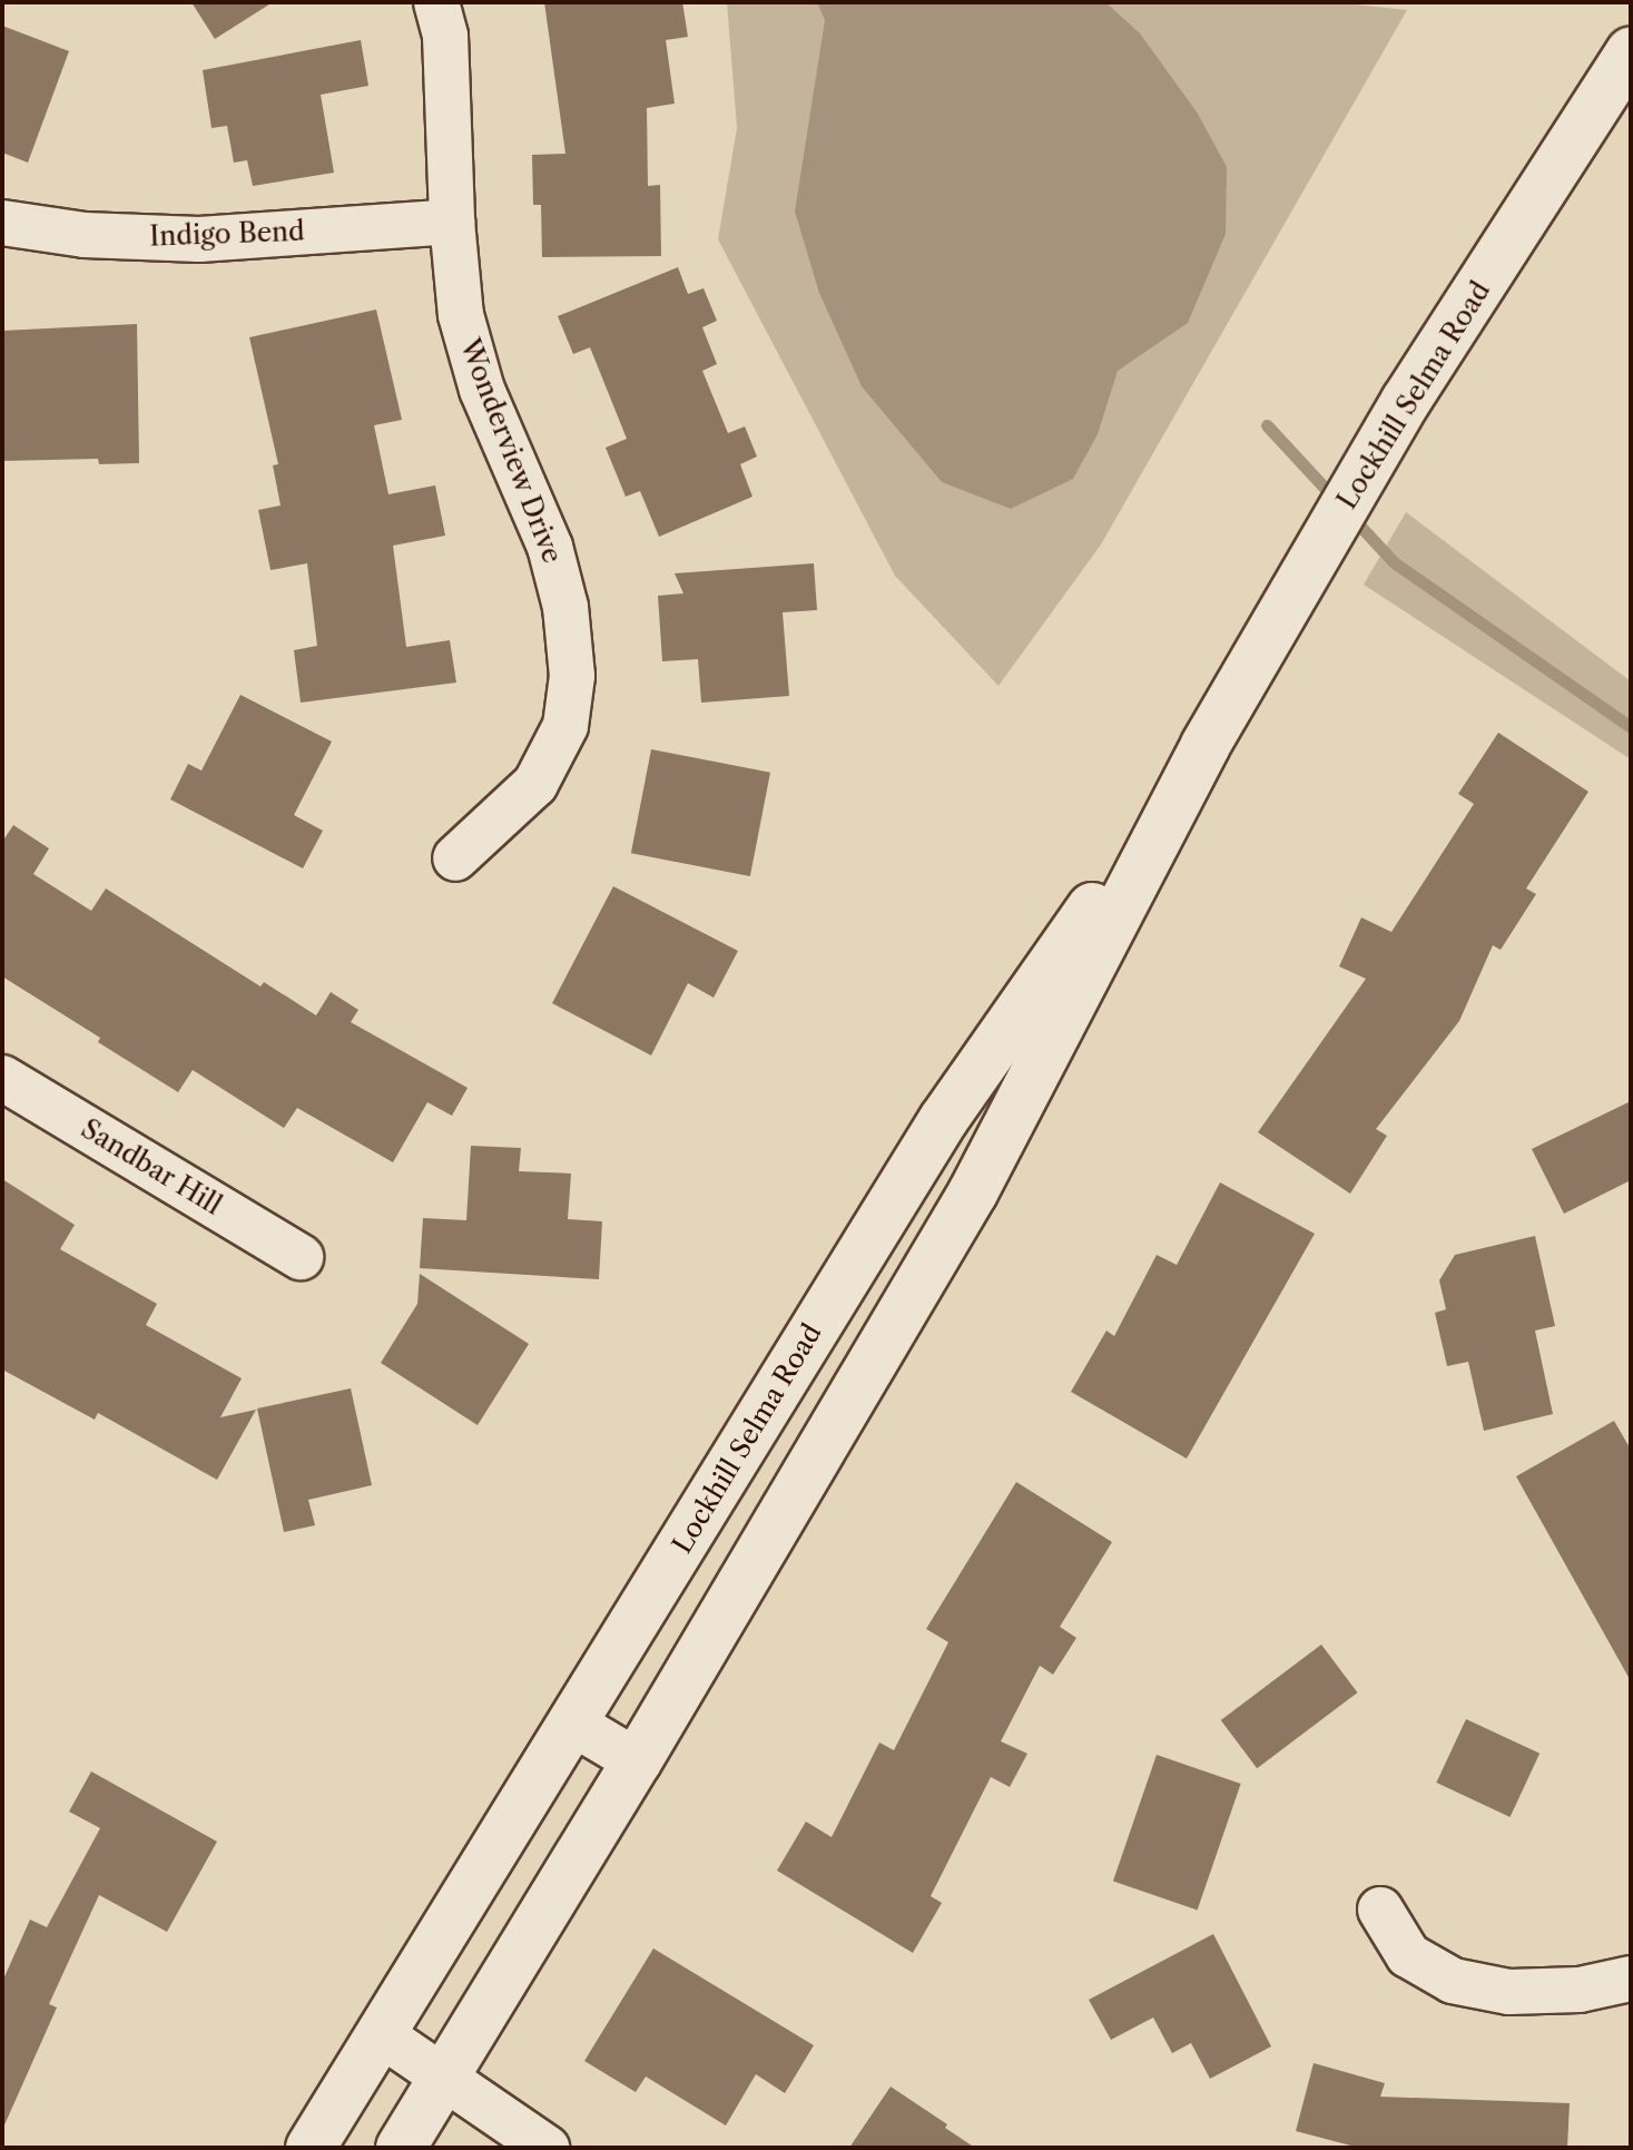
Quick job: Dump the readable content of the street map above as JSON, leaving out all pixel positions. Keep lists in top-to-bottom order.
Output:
{
  "streets": {
    "main road": ["Lockhill Selma Road"],
    "street": ["Indigo Bend", "Wonderview Drive", "Sandbar Hill"]
  },
  "crossings": [
    ["Indigo Bend", "Wonderview Drive"]
  ]
}
